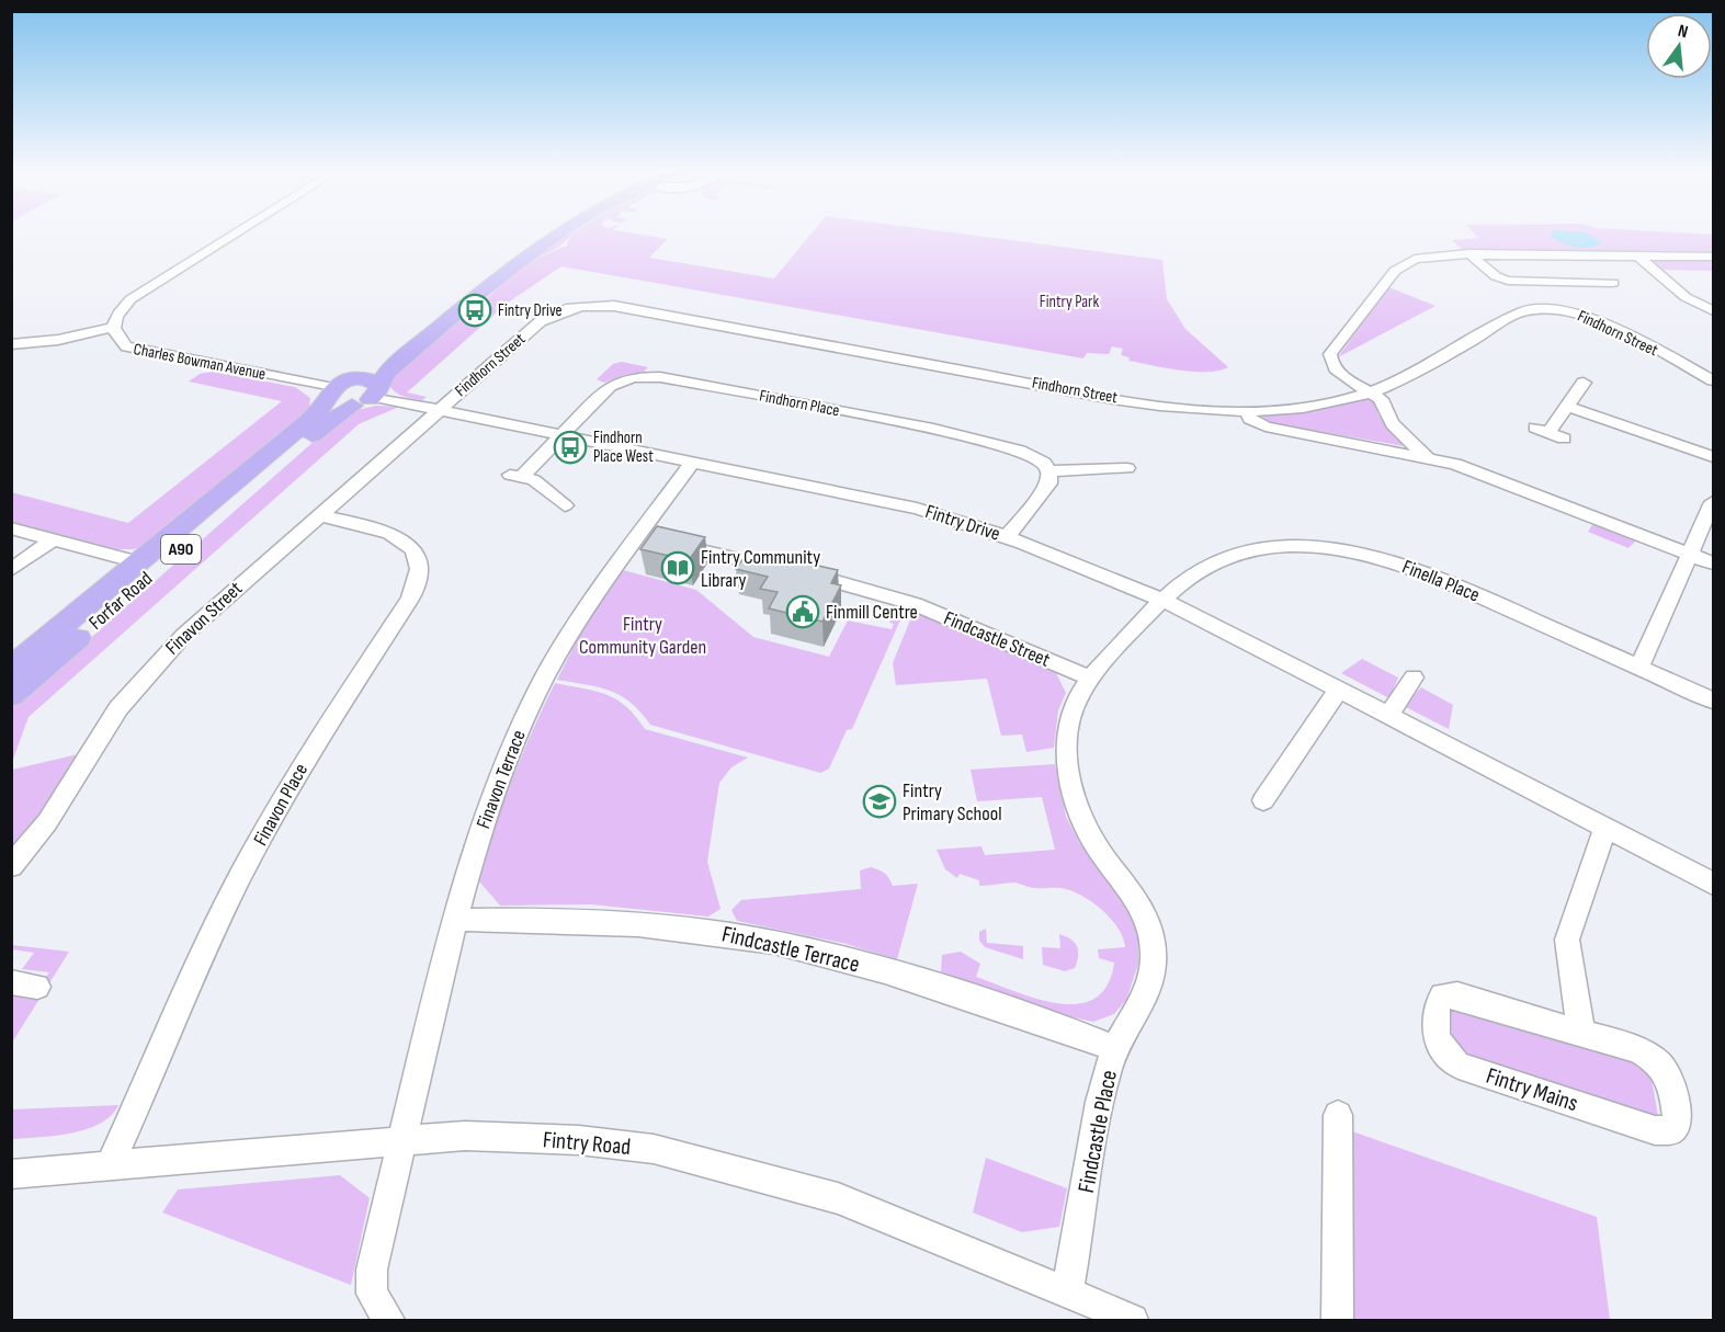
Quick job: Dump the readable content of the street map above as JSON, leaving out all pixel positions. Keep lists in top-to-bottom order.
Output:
{
  "streets": {
    "highway": ["A90", "Forfar Road"],
    "street": [
      "Findhorn Street",
      "Charles Bowman Avenue",
      "Findhorn Place",
      "Fintry Drive",
      "Finella Place",
      "Finavon Street",
      "Findcastle Street",
      "Finavon Terrace",
      "Finavon Place",
      "Findcastle Terrace",
      "Fintry Mains",
      "Findcastle Place",
      "Fintry Road"
    ]
  },
  "crossings": [
    ["Findhorn Street", "Fintry Drive"],
    ["Findhorn Street", "Finavon Street"],
    ["Charles Bowman Avenue", "Fintry Drive"],
    ["Charles Bowman Avenue", "Forfar Road"],
    ["Findhorn Place", "Fintry Drive"],
    ["Fintry Drive", "Finella Place"],
    ["Fintry Drive", "Forfar Road"],
    ["Fintry Drive", "Finavon Street"],
    ["Fintry Drive", "Finavon Terrace"],
    ["Fintry Drive", "Findcastle Place"],
    ["Finella Place", "Findcastle Place"],
    ["Finavon Street", "Finavon Place"],
    ["Findcastle Street", "Finavon Terrace"],
    ["Findcastle Street", "Findcastle Place"],
    ["Finavon Terrace", "Findcastle Terrace"],
    ["Finavon Terrace", "Fintry Road"],
    ["Finavon Place", "Fintry Road"],
    ["Findcastle Terrace", "Findcastle Place"],
    ["Findcastle Place", "Fintry Road"]
  ],
  "parks": ["Fintry Park", "Fintry Community Garden"],
  "places": {
    "bus stop": ["Fintry Drive", "Findhorn Place West"],
    "library": ["Fintry Community Library"],
    "public building": ["Finmill Centre"],
    "school or university": ["Fintry Primary School"]
  },
  "north": "top"
}
